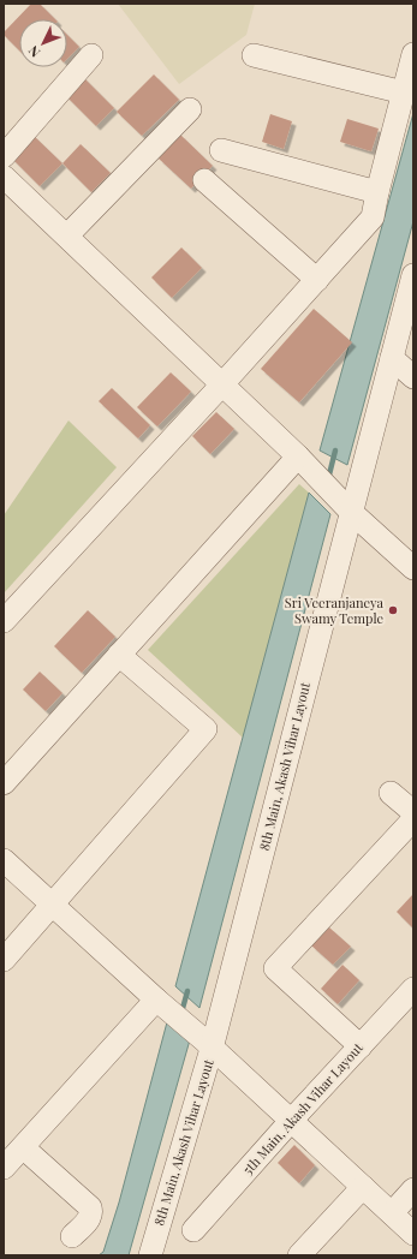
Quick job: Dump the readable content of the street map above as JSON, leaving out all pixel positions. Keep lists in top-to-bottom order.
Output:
{
  "streets": {
    "street": ["8th Main, Akash Vihar Layout", "5th Main, Akash Vihar Layout"]
  },
  "places": ["Sri Veeranjaneya Swamy Temple"],
  "north": "bottom left"
}
